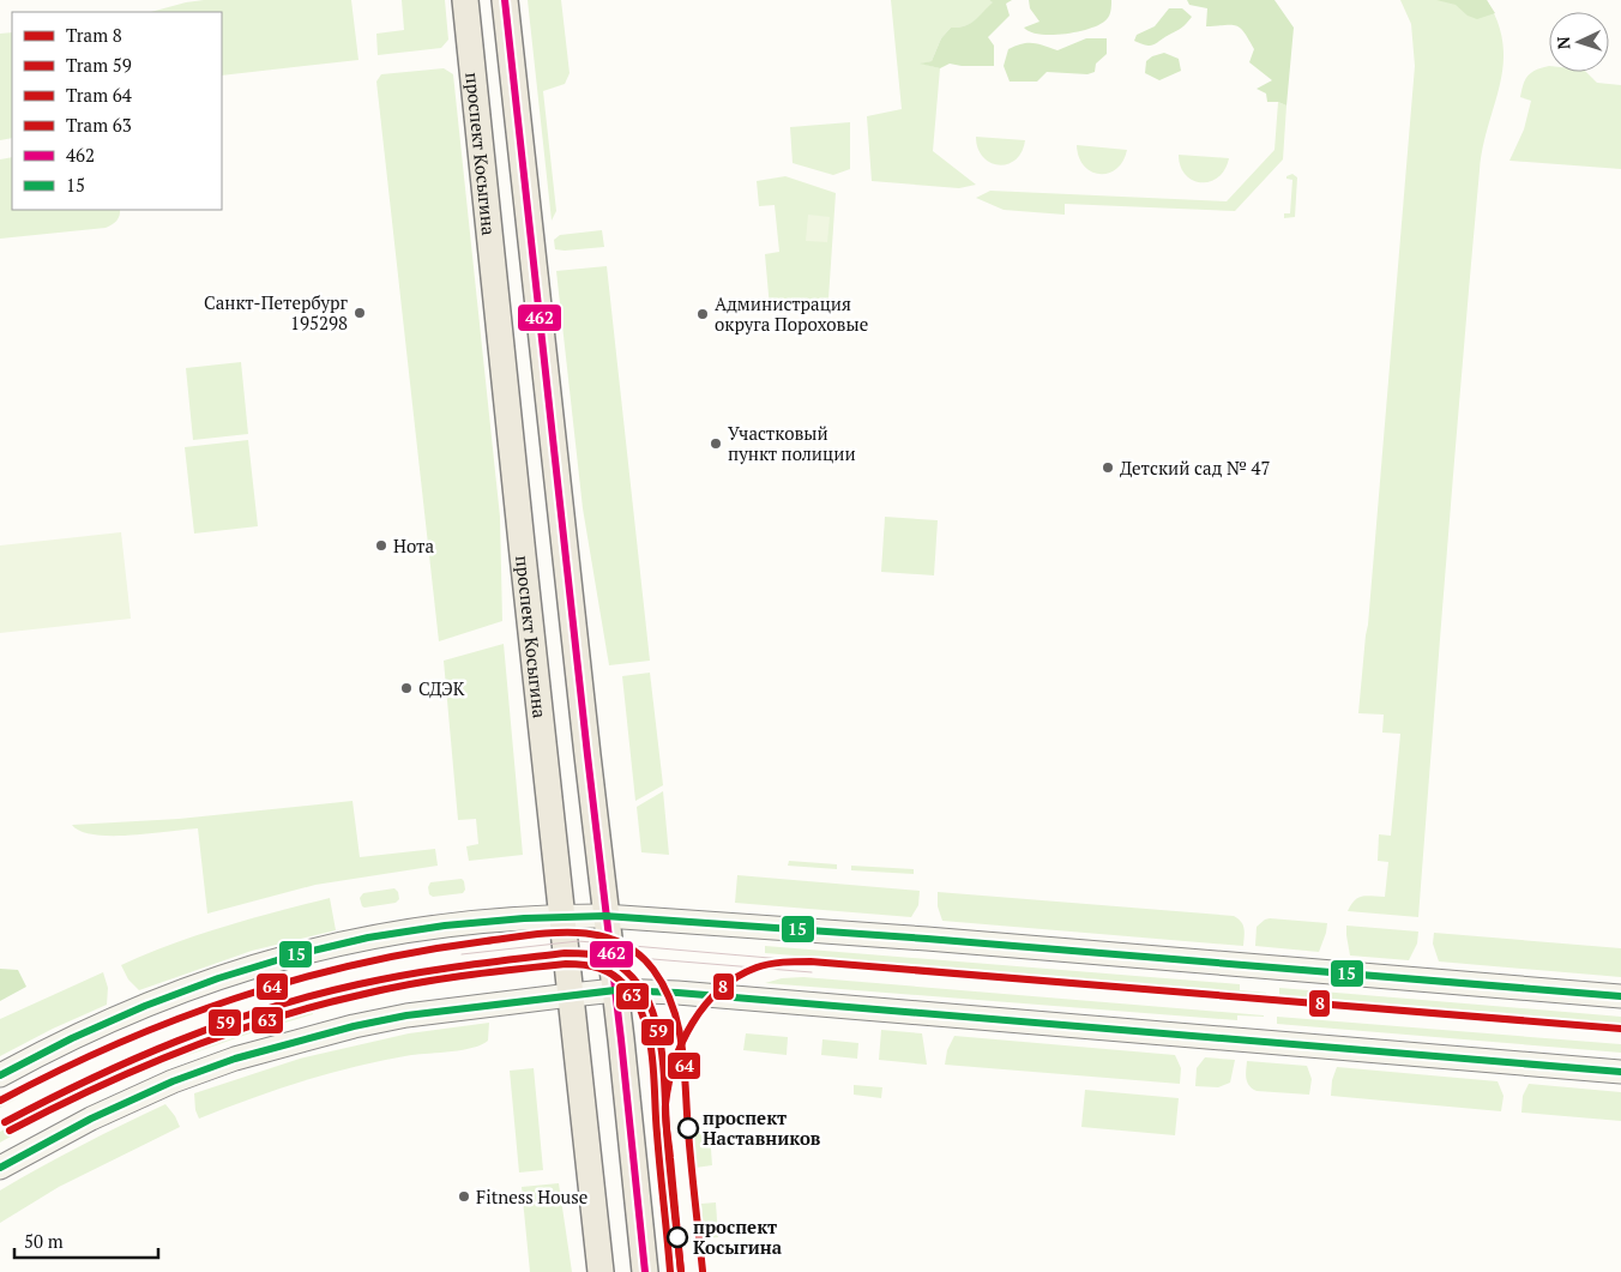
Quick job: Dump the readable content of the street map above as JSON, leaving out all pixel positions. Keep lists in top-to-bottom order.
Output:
{
  "streets": {
    "main road": ["проспект Косыгина"]
  },
  "places": [
    "Санкт-Петербург 195298",
    "Администрация округа Пороховые",
    "Участковый пункт полиции",
    "Детский сад № 47",
    "Нота",
    "СДЭК",
    "проспект Наставников",
    "Fitness House",
    "проспект Косыгина"
  ],
  "lines": [
    "transit line 462",
    "transit line 15",
    "tram line 64",
    "tram line 59",
    "tram line 8",
    "tram line 63"
  ],
  "legend": [
    "Tram 8",
    "Tram 59",
    "Tram 64",
    "Tram 63",
    "462",
    "15"
  ],
  "scale_bar": "50 m",
  "north": "left"
}
